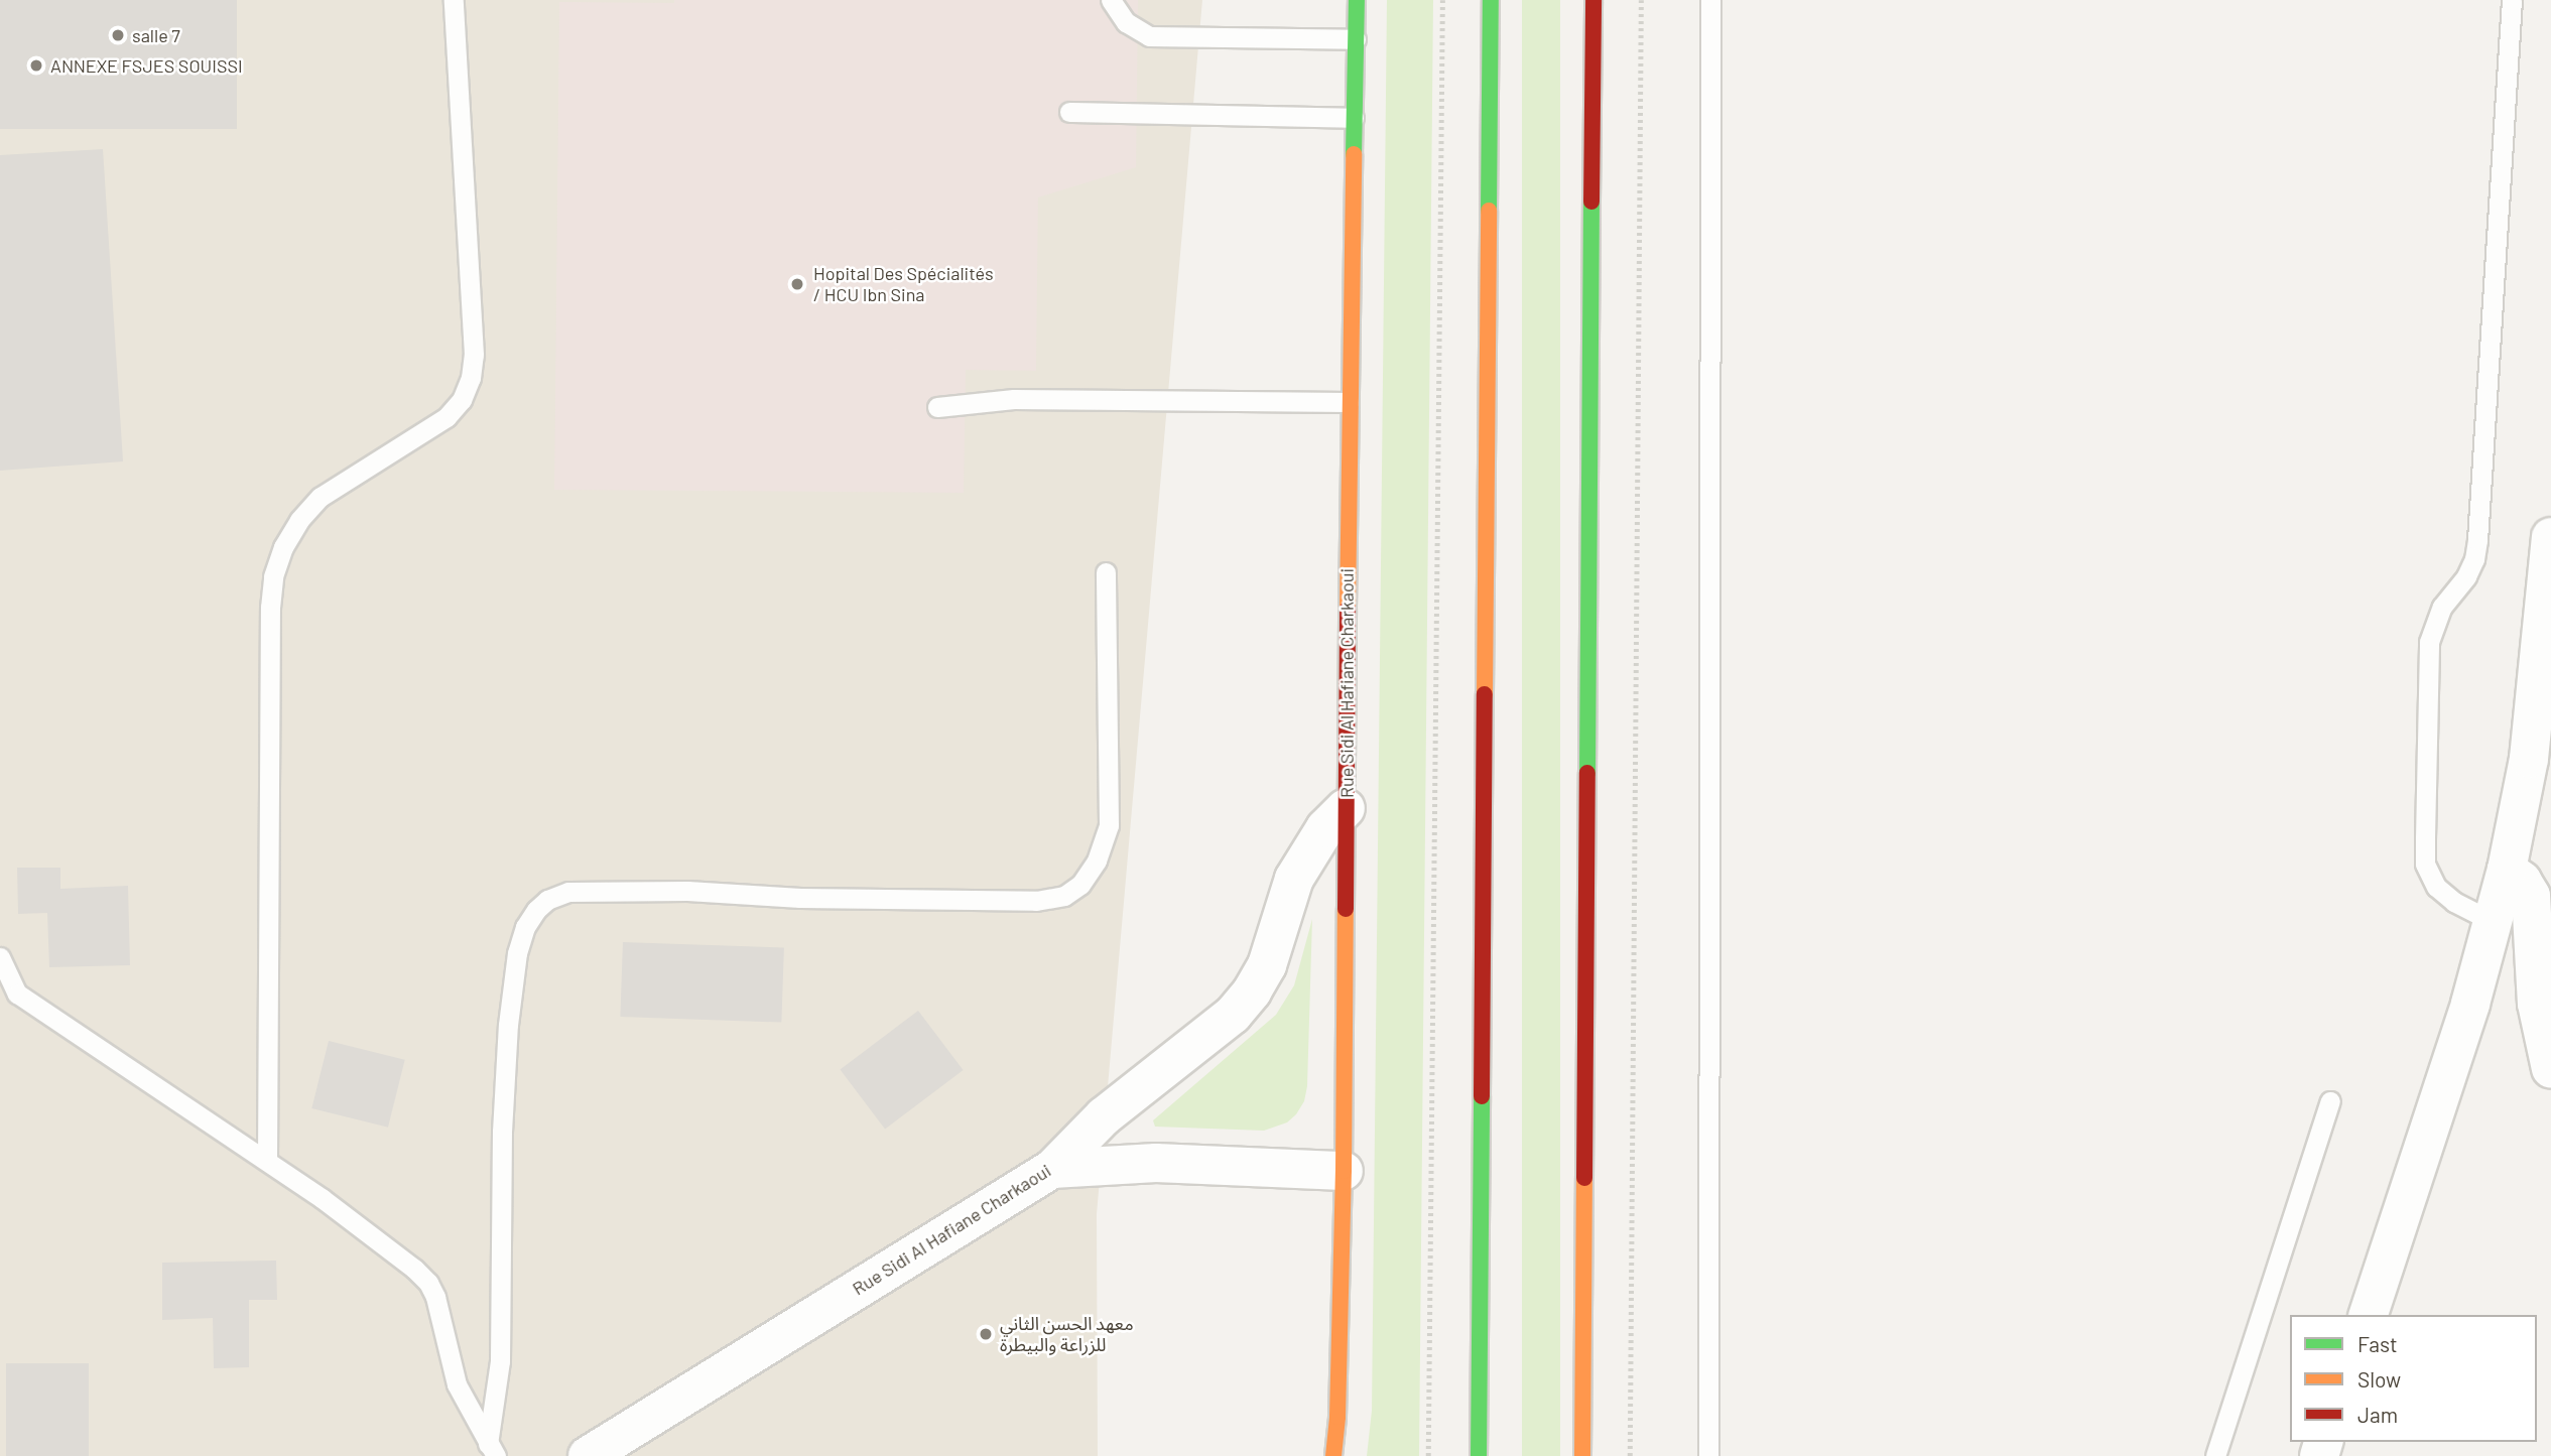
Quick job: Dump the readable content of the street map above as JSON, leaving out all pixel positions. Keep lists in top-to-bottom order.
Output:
{
  "streets": {
    "main road": ["Rue Sidi Al Hafiane Charkaoui"]
  },
  "places": [
    "salle 7",
    "ANNEXE FSJES SOUISSI",
    "Hopital Des Spécialités / HCU Ibn Sina",
    "معهد الحسن الثاني للزراعة والبيطرة"
  ],
  "legend": ["Fast", "Slow", "Jam"]
}
